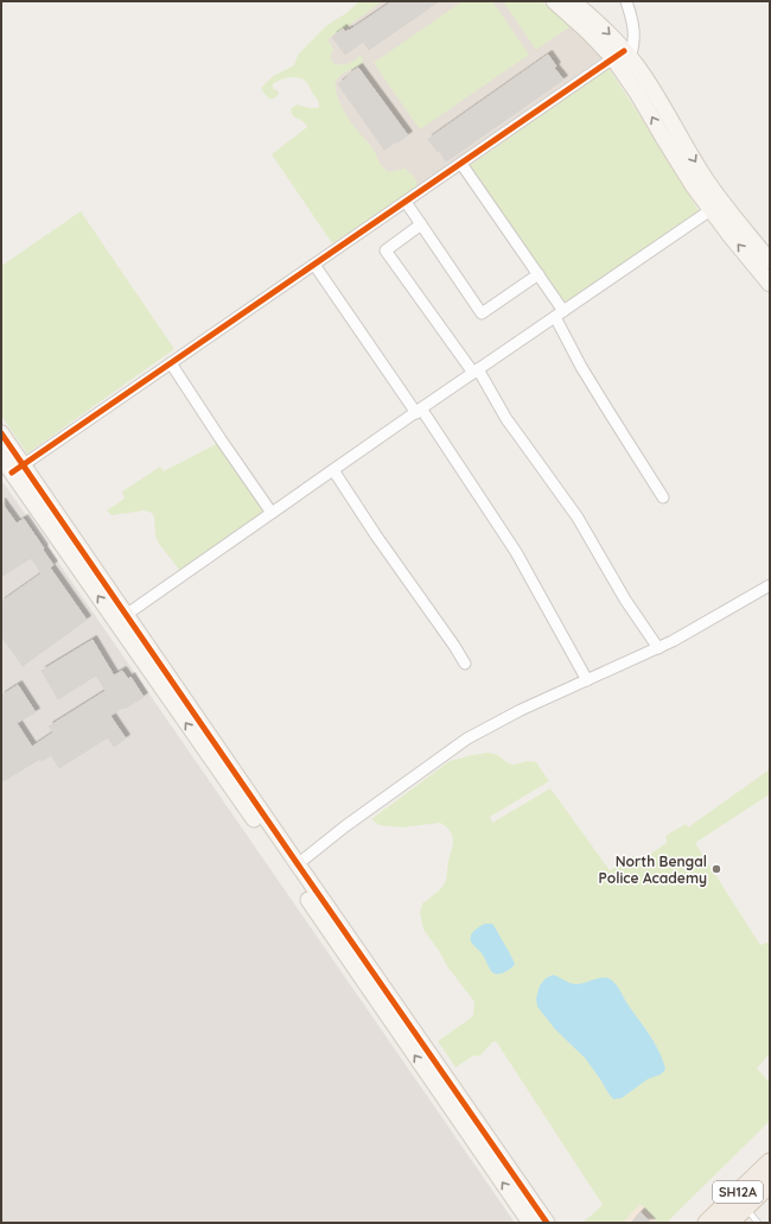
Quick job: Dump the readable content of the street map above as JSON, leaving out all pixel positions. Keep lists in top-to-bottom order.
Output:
{
  "streets": {
    "main road": ["SH12A"]
  },
  "places": ["North Bengal Police Academy"]
}
